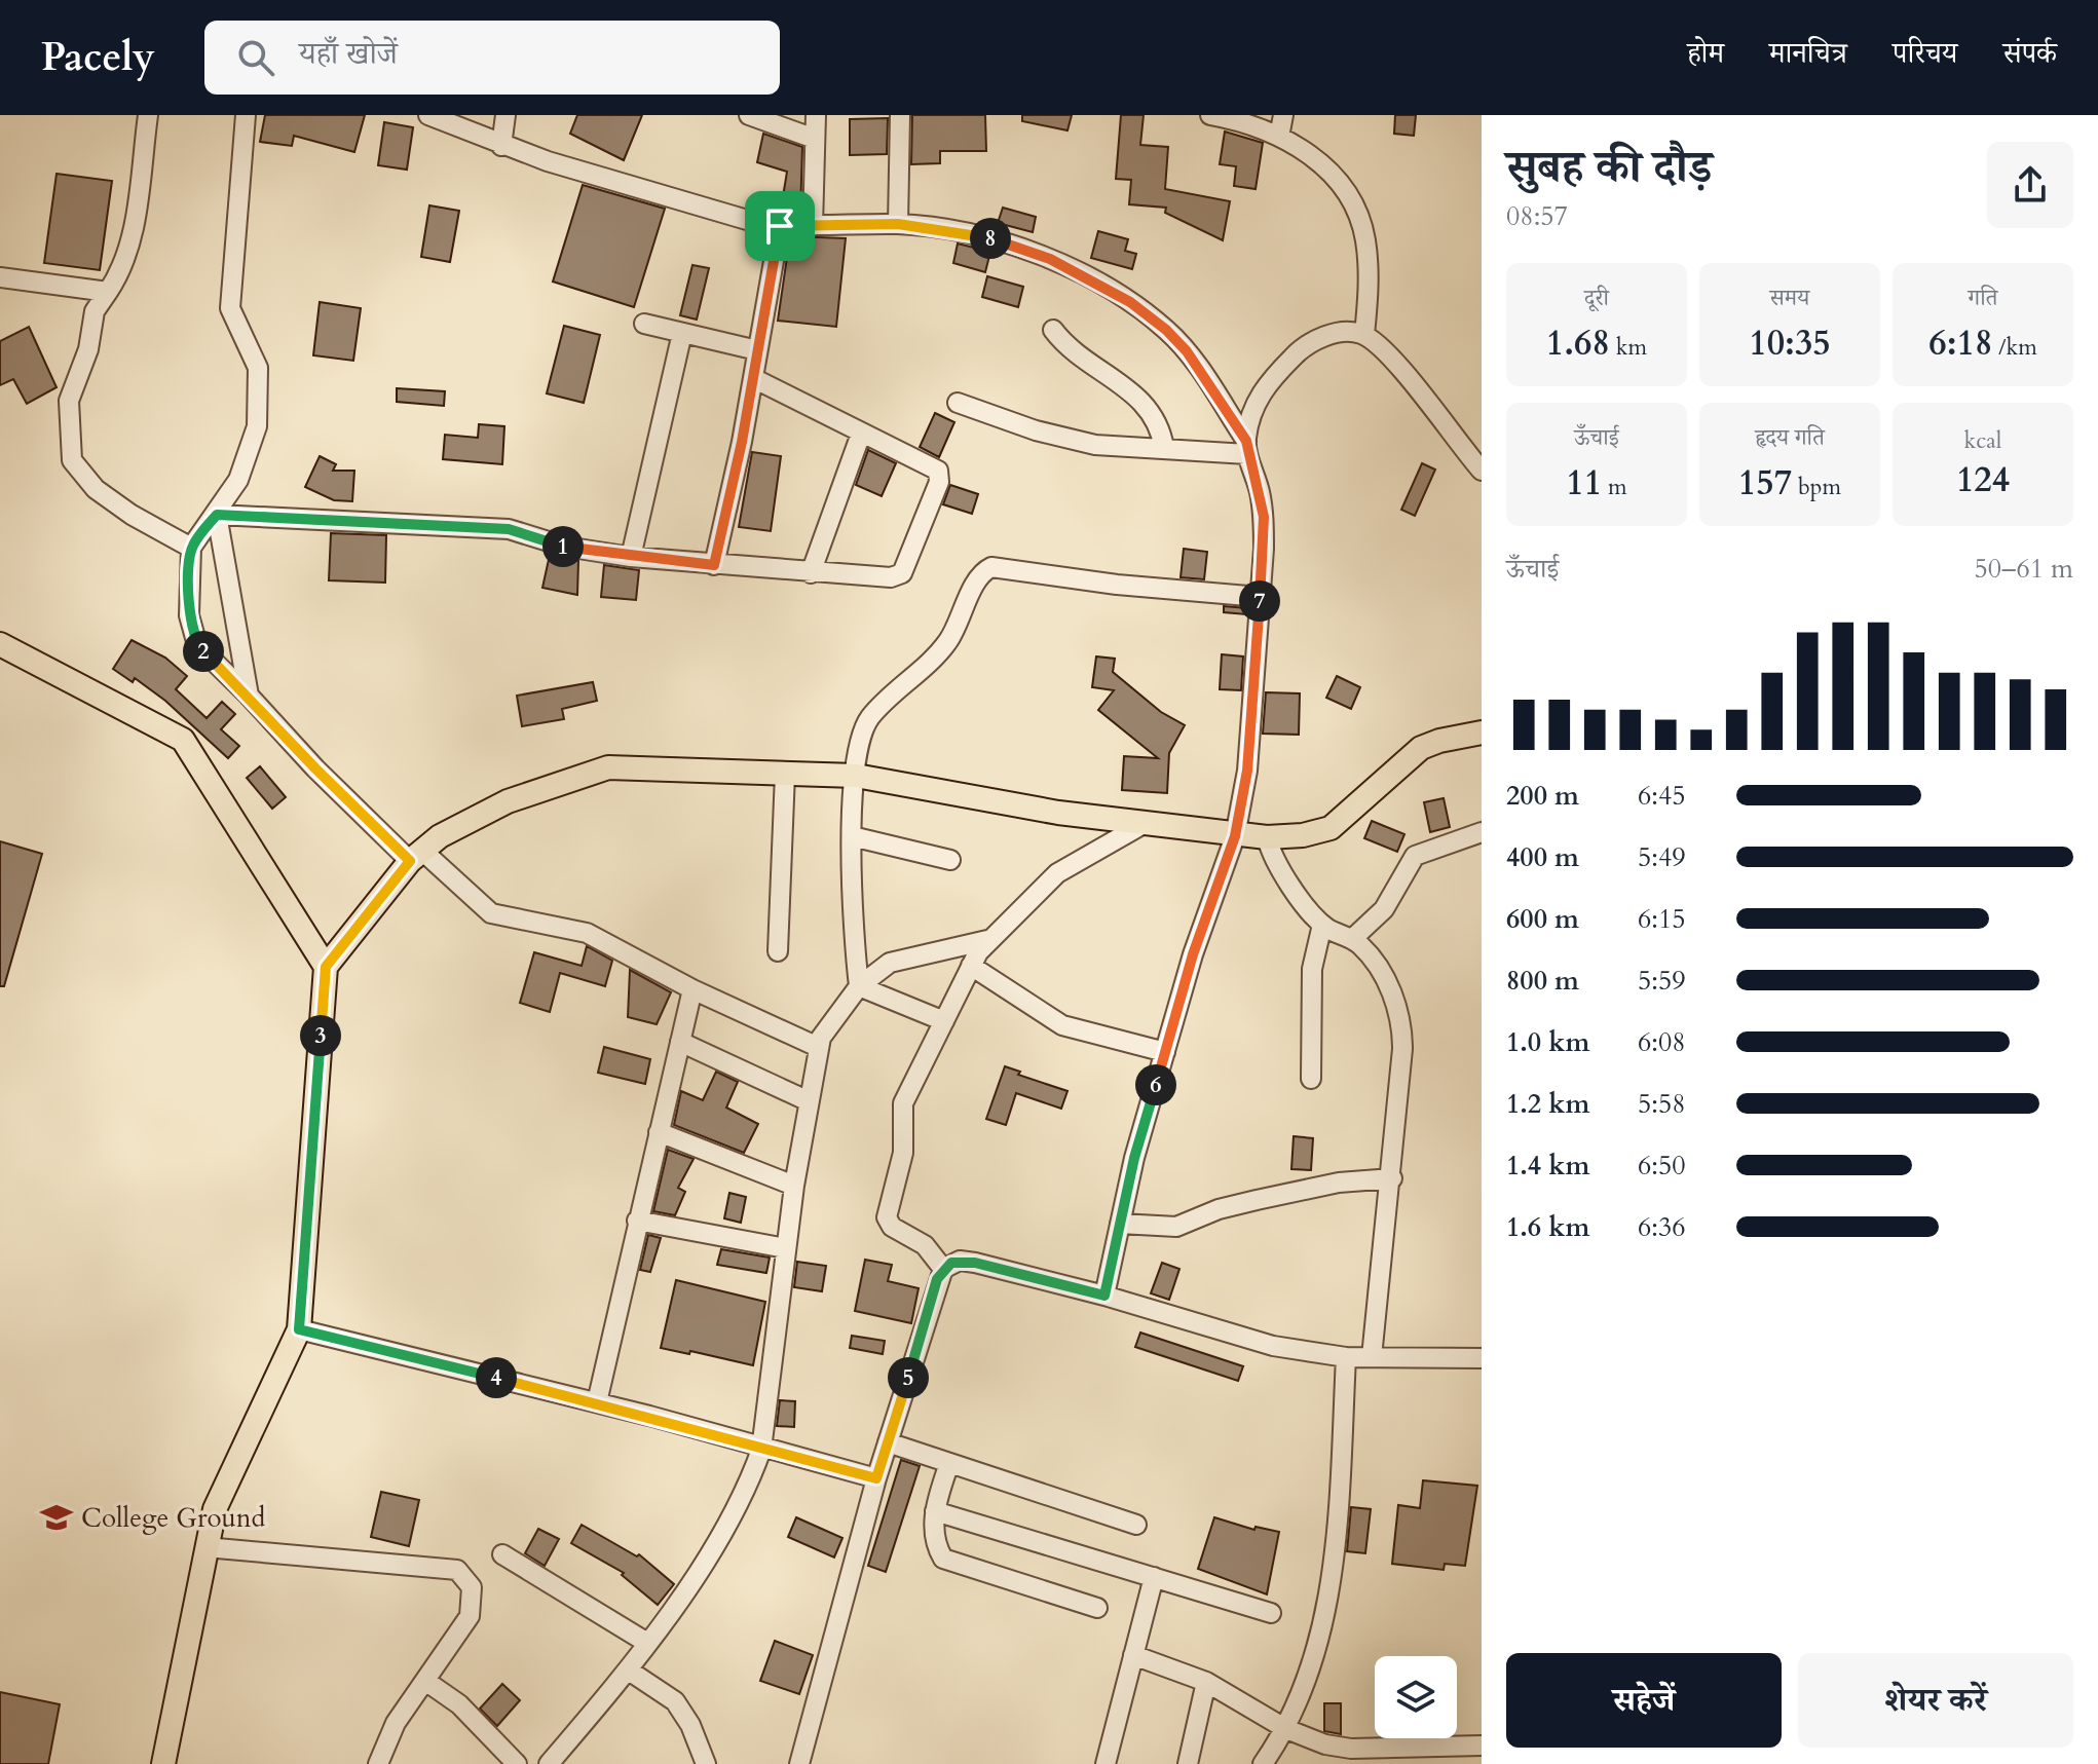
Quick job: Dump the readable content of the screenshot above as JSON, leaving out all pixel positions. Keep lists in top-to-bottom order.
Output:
{
  "places": {
    "school or university": ["College Ground"]
  },
  "page": {
    "header": "Pacely",
    "search": "यहाँ खोजें",
    "nav": [
      "होम",
      "मानचित्र",
      "परिचय",
      "संपर्क"
    ],
    "heading": ["सुबह की दौड़", "08:57"],
    "pins": [
      "8",
      "1",
      "7",
      "2",
      "3",
      "6",
      "4",
      "5"
    ],
    "stats": [
      ["दूरी", "1.68 km"],
      ["समय", "10:35"],
      ["गति", "6:18 /km"],
      ["ऊँचाई", "11 m"],
      ["हृदय गति", "157 bpm"],
      ["kcal", "124"]
    ],
    "chart": ["ऊँचाई", "50–61 m"],
    "list": [
      {
        "name": "200 m",
        "note": "6:45"
      },
      {
        "name": "400 m",
        "note": "5:49"
      },
      {
        "name": "600 m",
        "note": "6:15"
      },
      {
        "name": "800 m",
        "note": "5:59"
      },
      {
        "name": "1.0 km",
        "note": "6:08"
      },
      {
        "name": "1.2 km",
        "note": "5:58"
      },
      {
        "name": "1.4 km",
        "note": "6:50"
      },
      {
        "name": "1.6 km",
        "note": "6:36"
      }
    ],
    "buttons": ["सहेजें", "शेयर करें"]
  }
}
